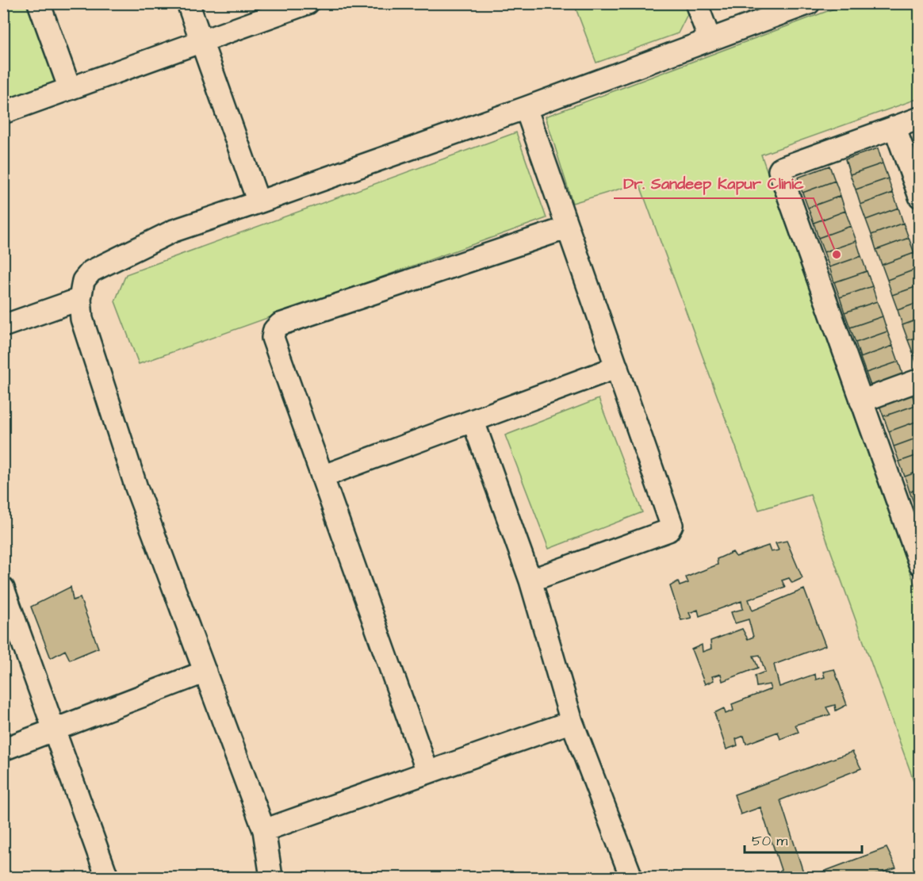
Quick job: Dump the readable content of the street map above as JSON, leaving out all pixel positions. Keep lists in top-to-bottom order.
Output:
{
  "places": ["Dr. Sandeep Kapur Clinic"],
  "scale_bar": "50 m"
}
